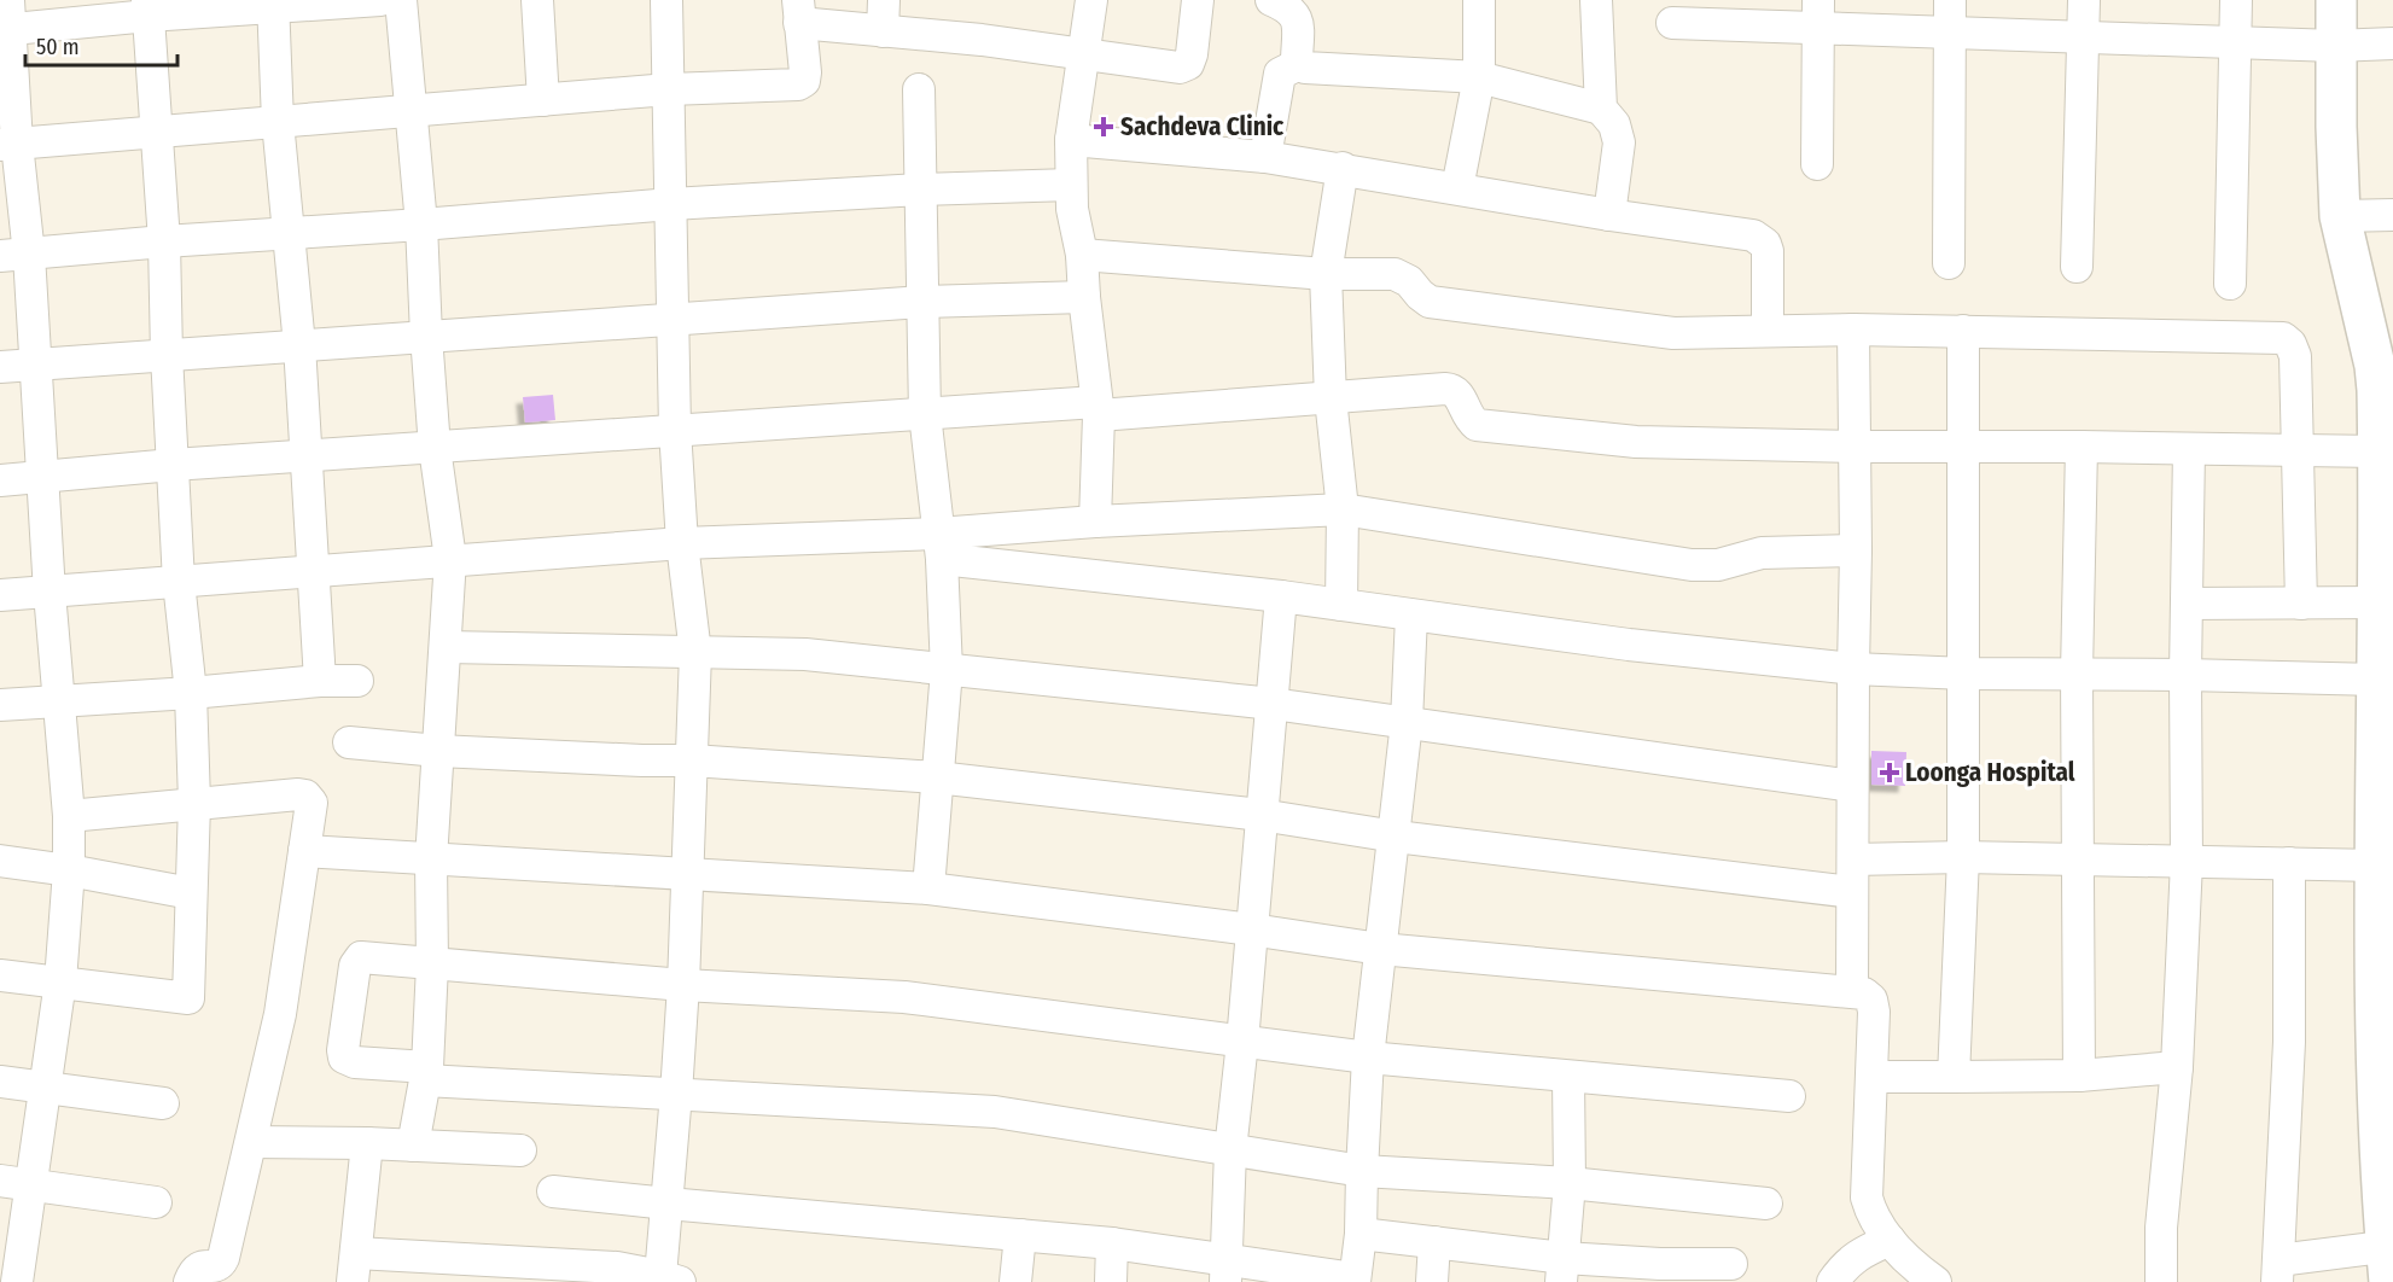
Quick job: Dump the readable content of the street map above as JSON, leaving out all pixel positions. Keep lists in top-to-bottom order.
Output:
{
  "places": {
    "health": ["Sachdeva Clinic", "Loonga Hospital"]
  },
  "scale_bar": "50 m"
}
